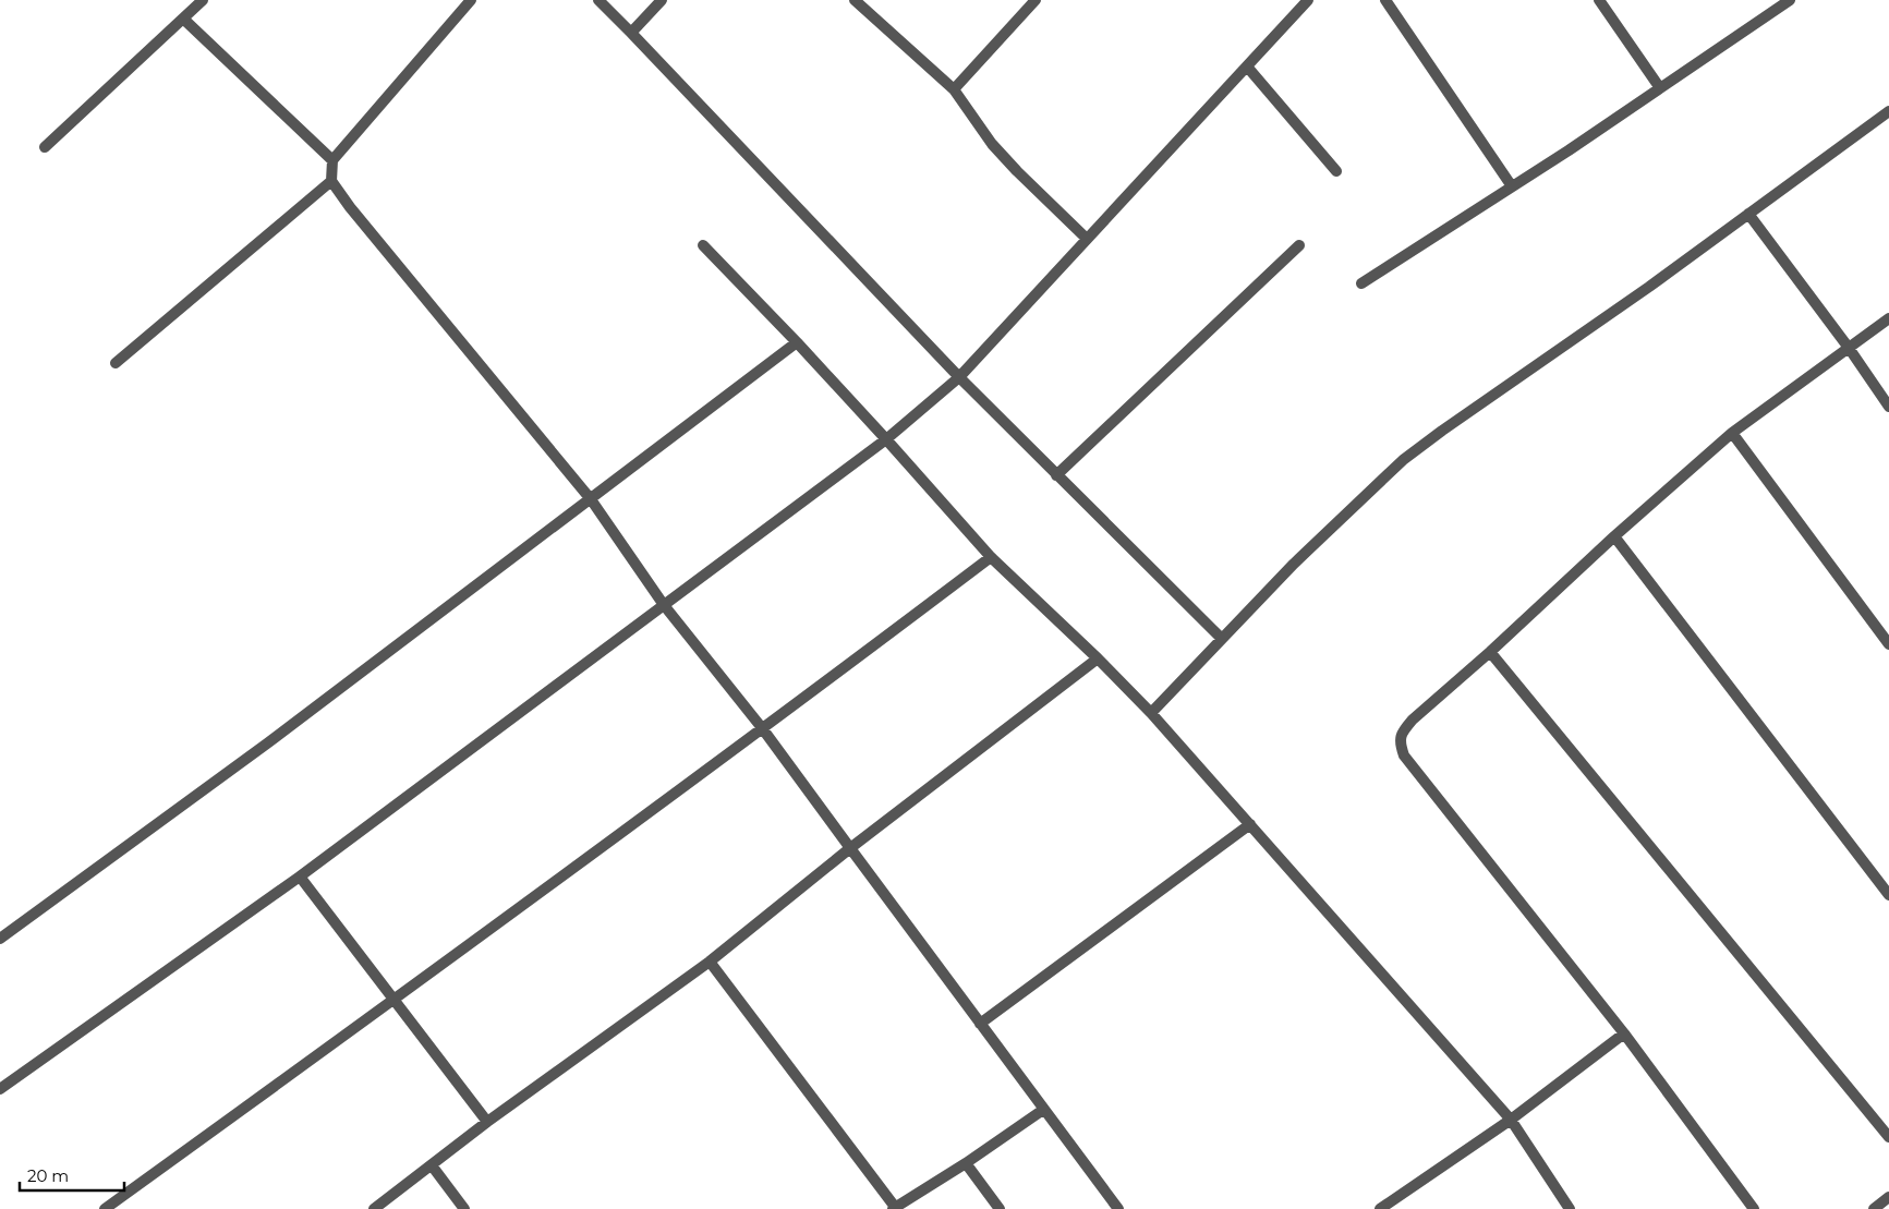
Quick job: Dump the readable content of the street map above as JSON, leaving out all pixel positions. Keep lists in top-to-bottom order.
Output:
{
  "scale_bar": "20 m"
}
